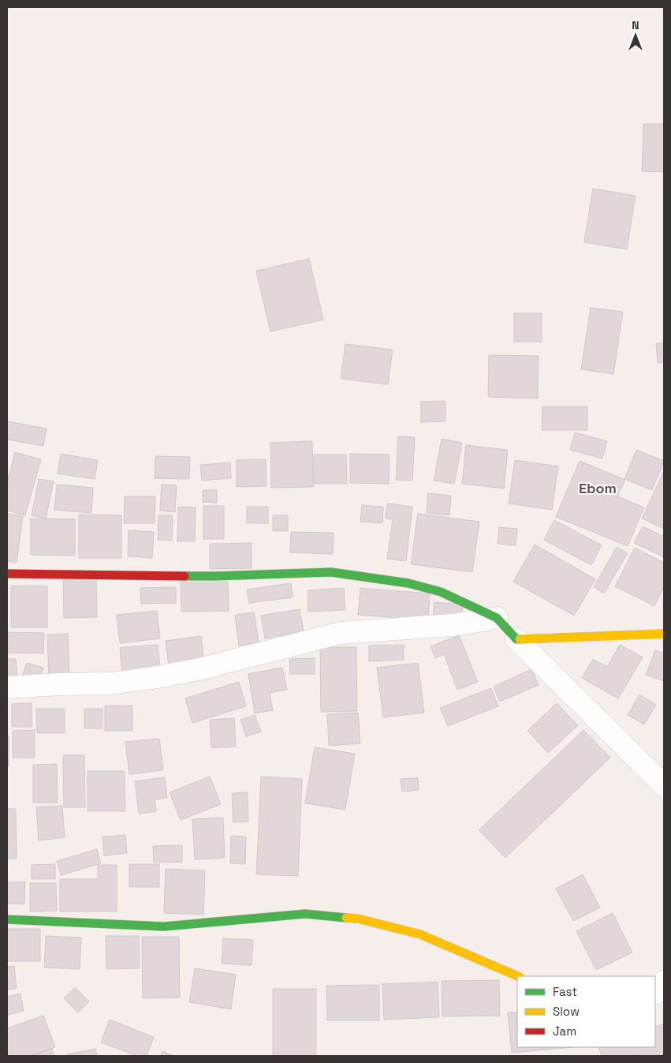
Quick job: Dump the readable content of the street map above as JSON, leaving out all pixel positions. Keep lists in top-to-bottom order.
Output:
{
  "districts": ["Ebom"],
  "legend": ["Fast", "Slow", "Jam"],
  "north": "top"
}
